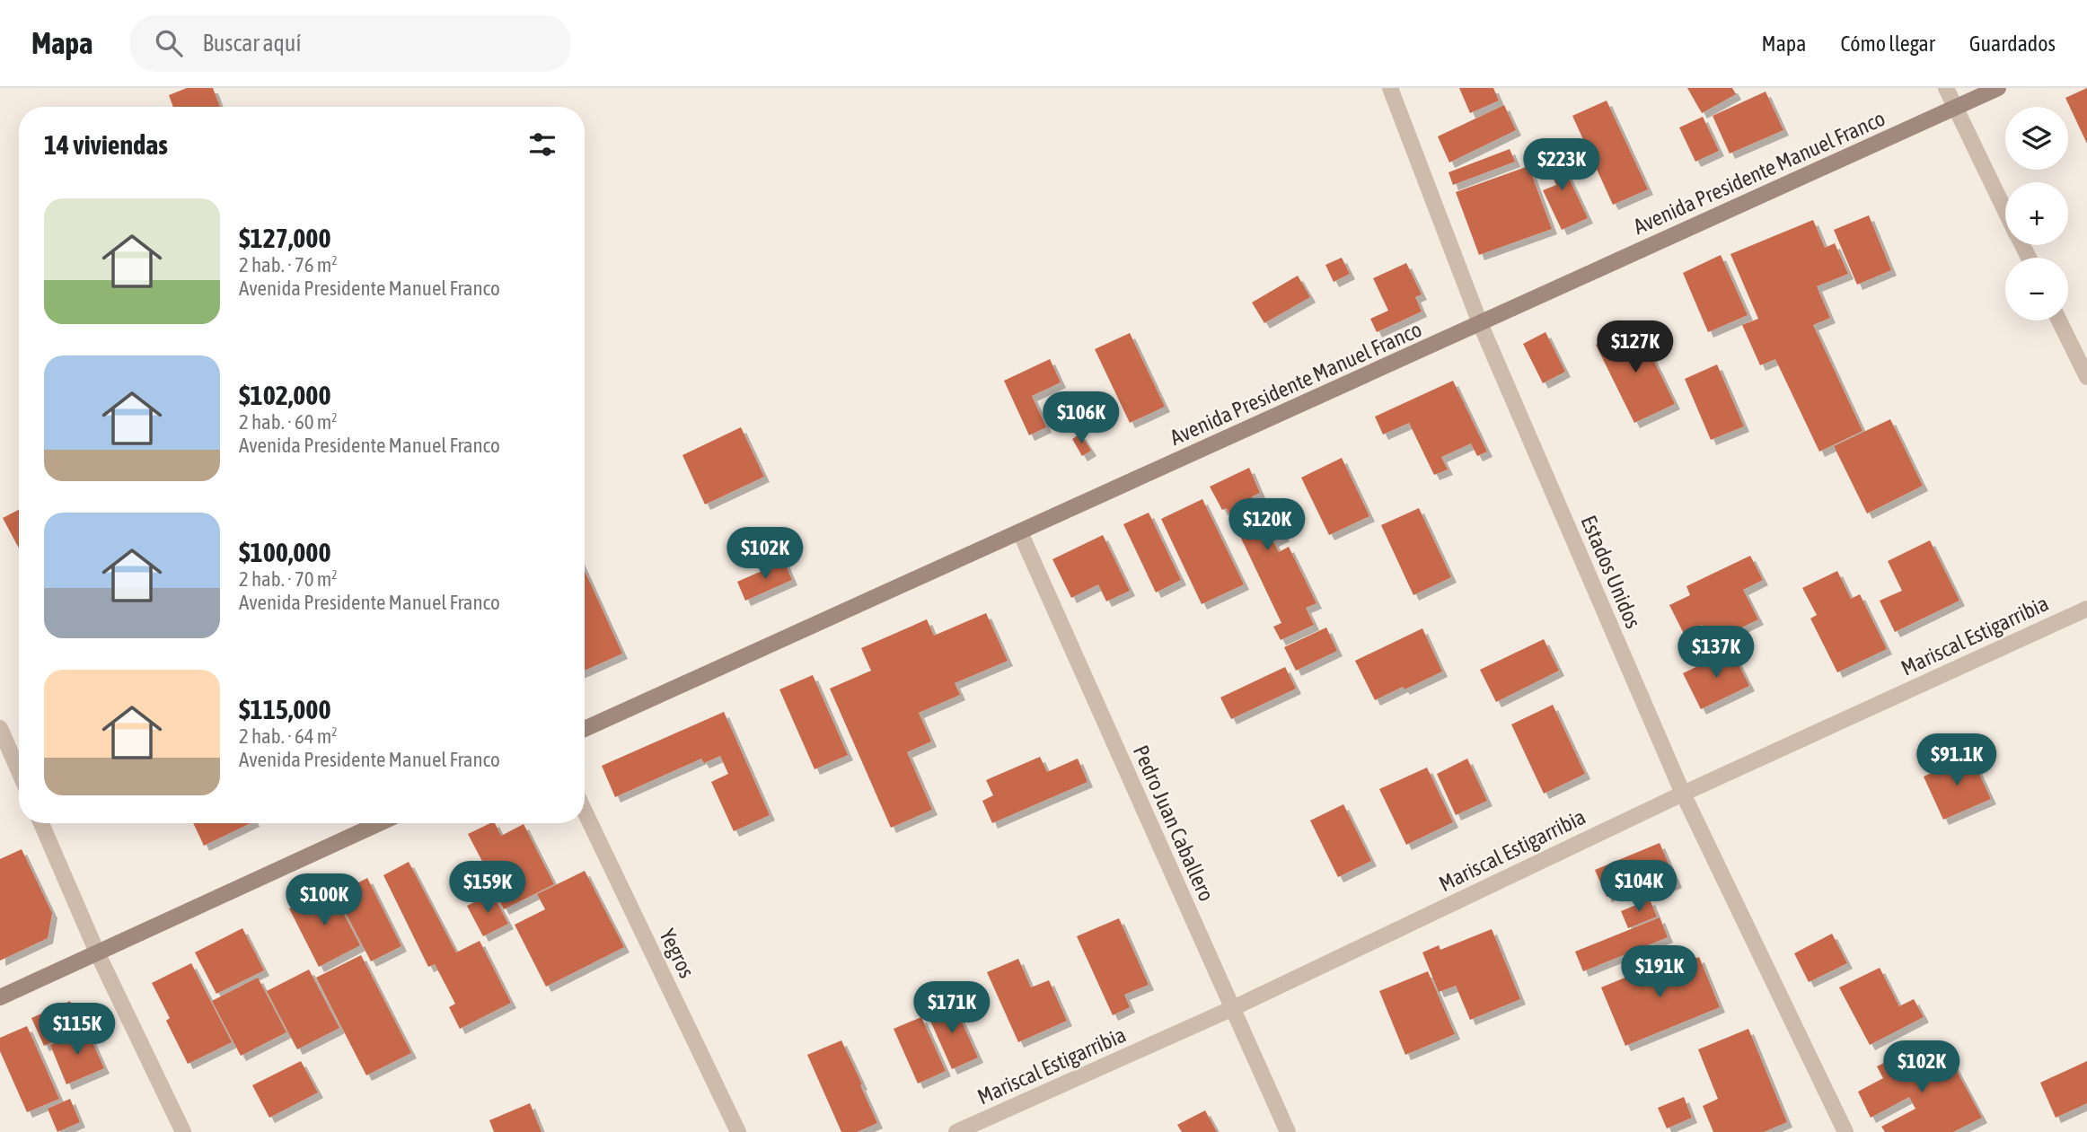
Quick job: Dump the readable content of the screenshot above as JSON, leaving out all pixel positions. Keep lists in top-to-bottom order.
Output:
{
  "streets": {
    "main road": ["Avenida Presidente Manuel Franco"],
    "street": [
      "Estados Unidos",
      "Mariscal Estigarribia",
      "Pedro Juan Caballero",
      "Yegros"
    ]
  },
  "crossings": [
    ["Avenida Presidente Manuel Franco", "Estados Unidos"],
    ["Avenida Presidente Manuel Franco", "Pedro Juan Caballero"],
    ["Estados Unidos", "Mariscal Estigarribia"],
    ["Mariscal Estigarribia", "Pedro Juan Caballero"]
  ],
  "page": {
    "header": "Mapa",
    "search": "Buscar aquí",
    "nav": ["Mapa", "Cómo llegar", "Guardados"],
    "map_buttons": ["+", "−"],
    "heading": "14 viviendas",
    "price": [
      "$223K",
      "$127K",
      "$106K",
      "$120K",
      "$102K",
      "$137K",
      "$91.1K",
      "$104K",
      "$159K",
      "$100K",
      "$191K",
      "$171K",
      "$115K",
      "$102K"
    ],
    "list": [
      {
        "name": "$127,000",
        "note": "2 hab. · 76 m² · Avenida Presidente Manuel Franco"
      },
      {
        "name": "$102,000",
        "note": "2 hab. · 60 m² · Avenida Presidente Manuel Franco"
      },
      {
        "name": "$100,000",
        "note": "2 hab. · 70 m² · Avenida Presidente Manuel Franco"
      },
      {
        "name": "$115,000",
        "note": "2 hab. · 64 m² · Avenida Presidente Manuel Franco"
      }
    ]
  }
}
